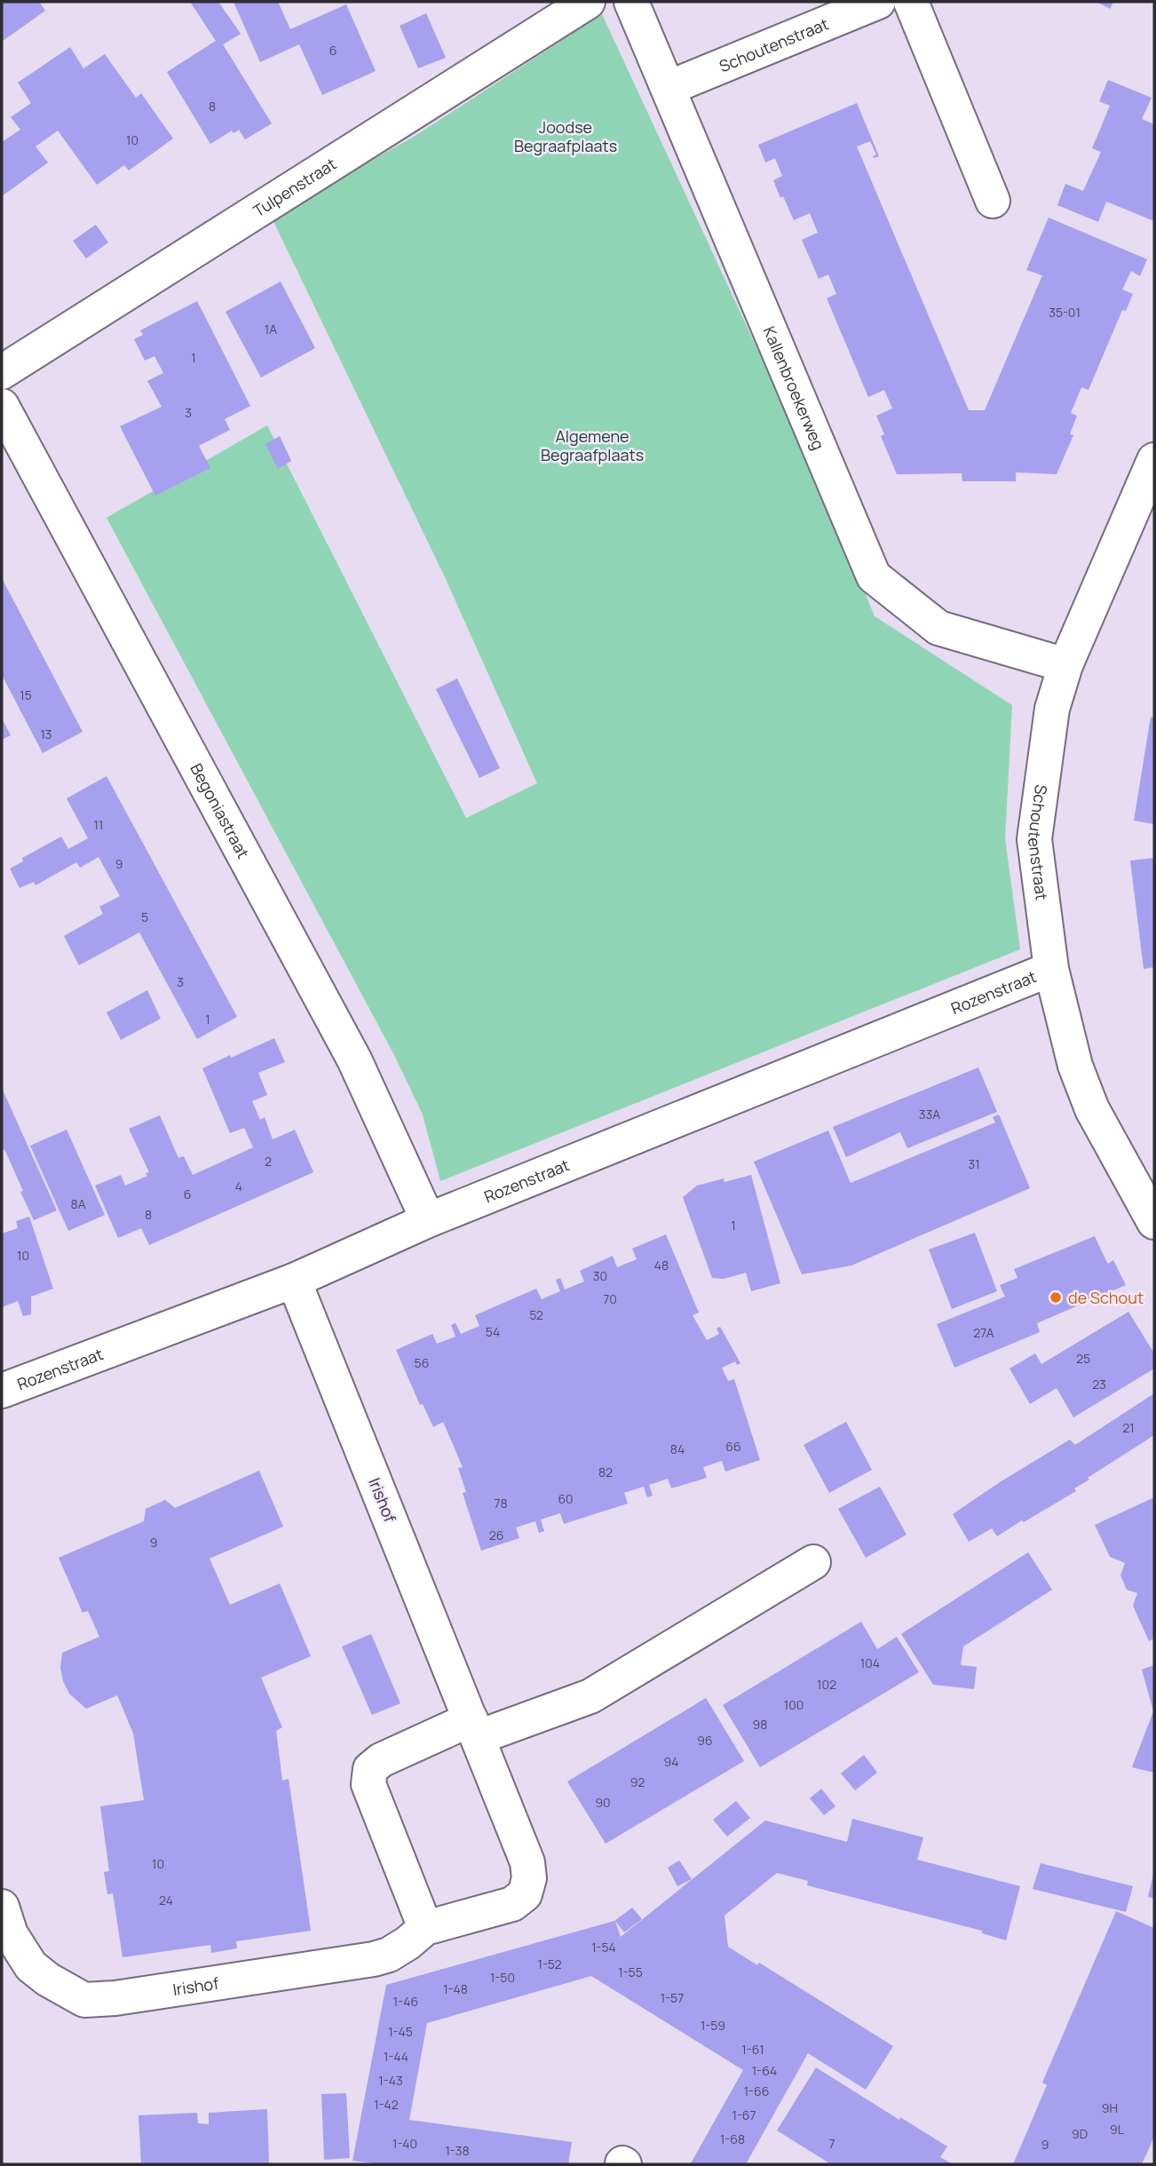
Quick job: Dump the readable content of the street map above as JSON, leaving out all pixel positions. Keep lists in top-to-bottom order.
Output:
{
  "streets": {
    "street": [
      "Schoutenstraat",
      "Tulpenstraat",
      "Kallenbroekerweg",
      "Begoniastraat",
      "Rozenstraat",
      "Irishof"
    ]
  },
  "crossings": [
    ["Schoutenstraat", "Kallenbroekerweg"],
    ["Schoutenstraat", "Rozenstraat"],
    ["Begoniastraat", "Rozenstraat"],
    ["Rozenstraat", "Irishof"]
  ],
  "parks": ["Joodse Begraafplaats", "Algemene Begraafplaats"],
  "places": ["de Schout"],
  "house_numbers": [
    "6",
    "8",
    "10",
    "35-01",
    "1A",
    "1",
    "3",
    "15",
    "13",
    "11",
    "9",
    "5",
    "3",
    "1",
    "33A",
    "2",
    "31",
    "4",
    "6",
    "8A",
    "8",
    "1",
    "10",
    "48",
    "30",
    "70",
    "52",
    "54",
    "27A",
    "25",
    "56",
    "23",
    "21",
    "66",
    "84",
    "82",
    "60",
    "78",
    "26",
    "9",
    "104",
    "102",
    "100",
    "98",
    "96",
    "94",
    "92",
    "90",
    "10",
    "24",
    "1-54",
    "1-52",
    "1-55",
    "1-50",
    "1-48",
    "1-57",
    "1-46",
    "1-59",
    "1-45",
    "1-61",
    "1-44",
    "1-64",
    "1-43",
    "1-66",
    "1-42",
    "9H",
    "1-67",
    "9L",
    "9D",
    "1-68",
    "1-40",
    "7",
    "9",
    "1-38"
  ]
}
